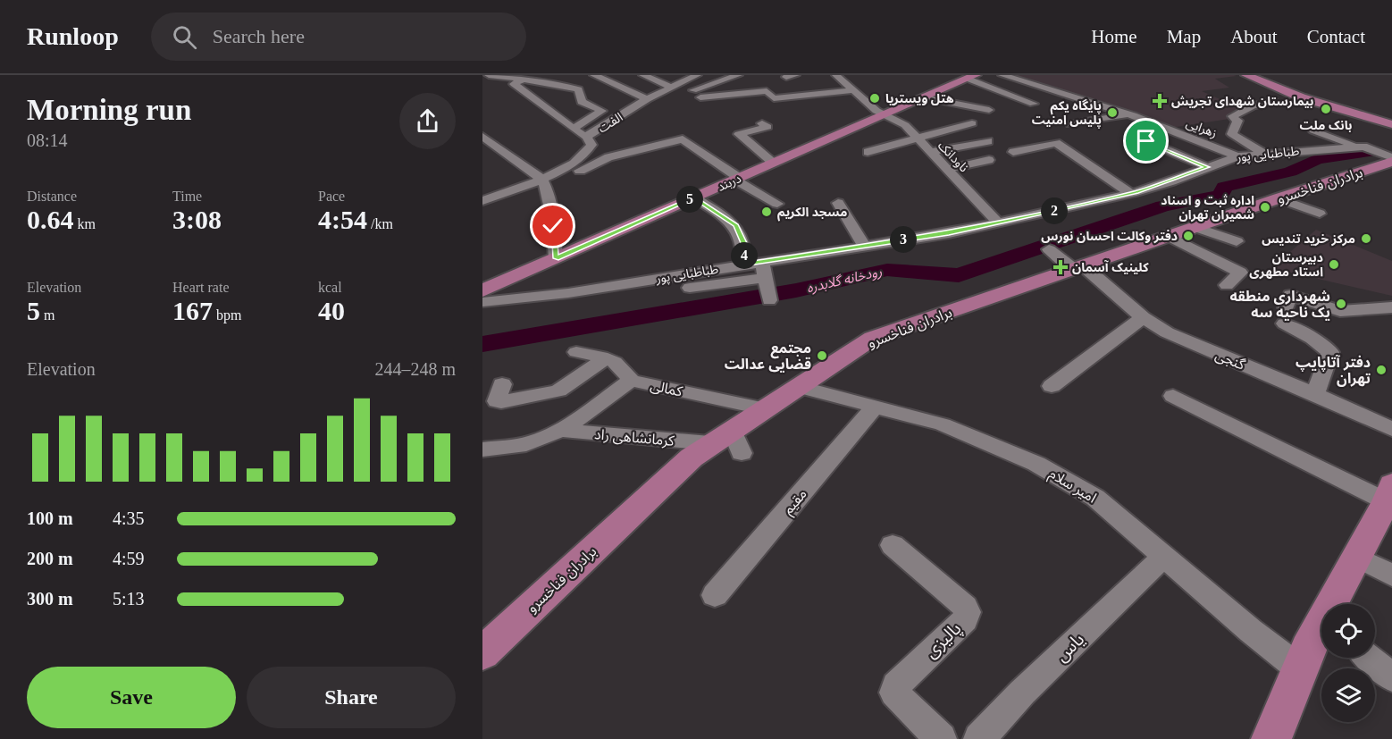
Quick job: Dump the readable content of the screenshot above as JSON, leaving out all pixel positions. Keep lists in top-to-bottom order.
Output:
{
  "streets": {
    "main road": ["دربند", "برادران فناخسرو"],
    "street": [
      "الفت",
      "زهرایی",
      "طباطبایی پور",
      "ناودانک",
      "گنجی",
      "کمالی",
      "کرمانشاهی راد",
      "امیر سلام",
      "مقیم",
      "پالیزی",
      "یاس"
    ]
  },
  "crossings": [
    ["زهرایی", "طباطبایی پور"],
    ["طباطبایی پور", "ناودانک"],
    ["طباطبایی پور", "برادران فناخسرو"],
    ["ناودانک", "دربند"],
    ["برادران فناخسرو", "گنجی"],
    ["برادران فناخسرو", "کمالی"],
    ["برادران فناخسرو", "کرمانشاهی راد"],
    ["برادران فناخسرو", "امیر سلام"],
    ["امیر سلام", "مقیم"],
    ["امیر سلام", "یاس"]
  ],
  "water": ["رودخانه گلابدره"],
  "places": {
    "other": [
      "هتل ویستریا",
      "بانک ملت",
      "پایگاه یکم پلیس امنیت",
      "اداره ثبت و اسناد شمیران تهران",
      "مسجد الکریم",
      "دفتر وکالت احسان نورس",
      "مرکز خرید تندیس",
      "دبیرستان استاد مطهری",
      "شهرداری منطقه یک ناحیه سه",
      "مجتمع قضایی عدالت",
      "دفتر آتاپایپ تهران"
    ],
    "health": ["بیمارستان شهدای تجریش", "کلینیک آسمان"]
  },
  "page": {
    "header": "Runloop",
    "search": "Search here",
    "nav": [
      "Home",
      "Map",
      "About",
      "Contact"
    ],
    "heading": ["Morning run", "08:14"],
    "stats": [
      ["Distance", "0.64 km"],
      ["Time", "3:08"],
      ["Pace", "4:54 /km"],
      ["Elevation", "5 m"],
      ["Heart rate", "167 bpm"],
      ["kcal", "40"]
    ],
    "pins": [
      "5",
      "2",
      "3",
      "4"
    ],
    "chart": ["Elevation", "244–248 m"],
    "list": [
      {
        "name": "100 m",
        "note": "4:35"
      },
      {
        "name": "200 m",
        "note": "4:59"
      },
      {
        "name": "300 m",
        "note": "5:13"
      }
    ],
    "buttons": ["Save", "Share"]
  }
}
